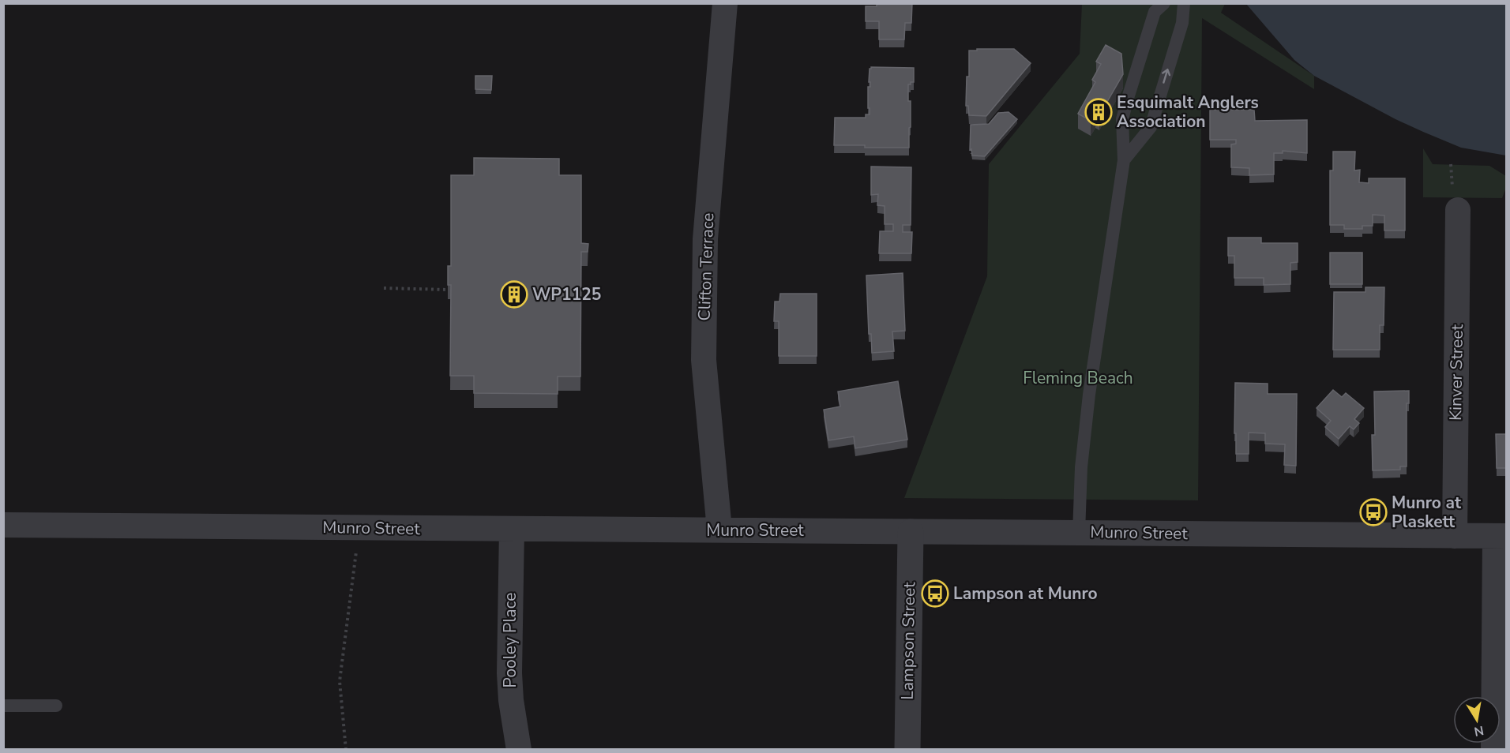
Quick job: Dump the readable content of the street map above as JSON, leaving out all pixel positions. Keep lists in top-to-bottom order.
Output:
{
  "streets": {
    "street": [
      "Clifton Terrace",
      "Kinver Street",
      "Munro Street",
      "Pooley Place",
      "Lampson Street"
    ]
  },
  "crossings": [
    ["Clifton Terrace", "Munro Street"],
    ["Kinver Street", "Munro Street"],
    ["Munro Street", "Pooley Place"],
    ["Munro Street", "Lampson Street"]
  ],
  "parks": ["Fleming Beach"],
  "places": {
    "building": ["Esquimalt Anglers Association", "WP1125"],
    "bus stop": ["Munro at Plaskett", "Lampson at Munro"]
  },
  "north": "bottom"
}
